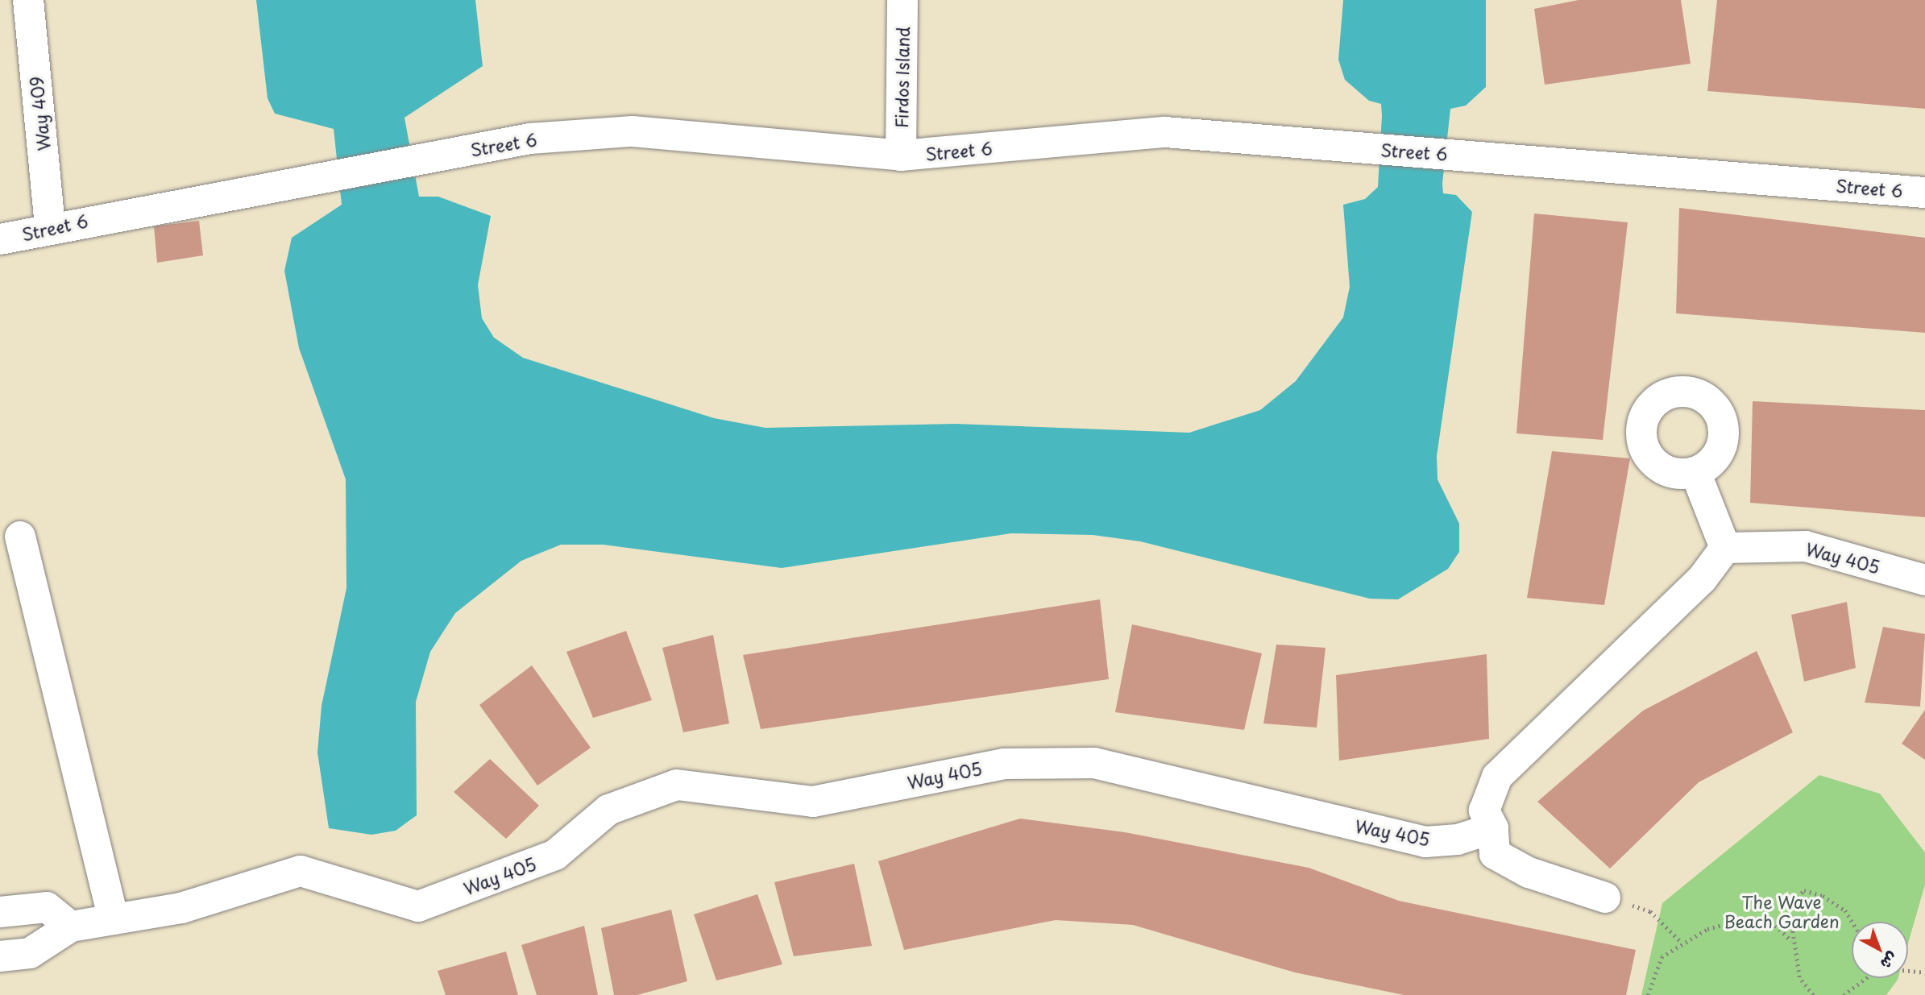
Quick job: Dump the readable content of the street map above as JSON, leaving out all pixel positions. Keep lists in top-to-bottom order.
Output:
{
  "streets": {
    "street": [
      "Firdos Island",
      "Way 409",
      "Street 6",
      "Way 405"
    ]
  },
  "crossings": [
    ["Firdos Island", "Street 6"],
    ["Way 409", "Street 6"]
  ],
  "parks": ["The Wave Beach Garden"],
  "north": "bottom right"
}
